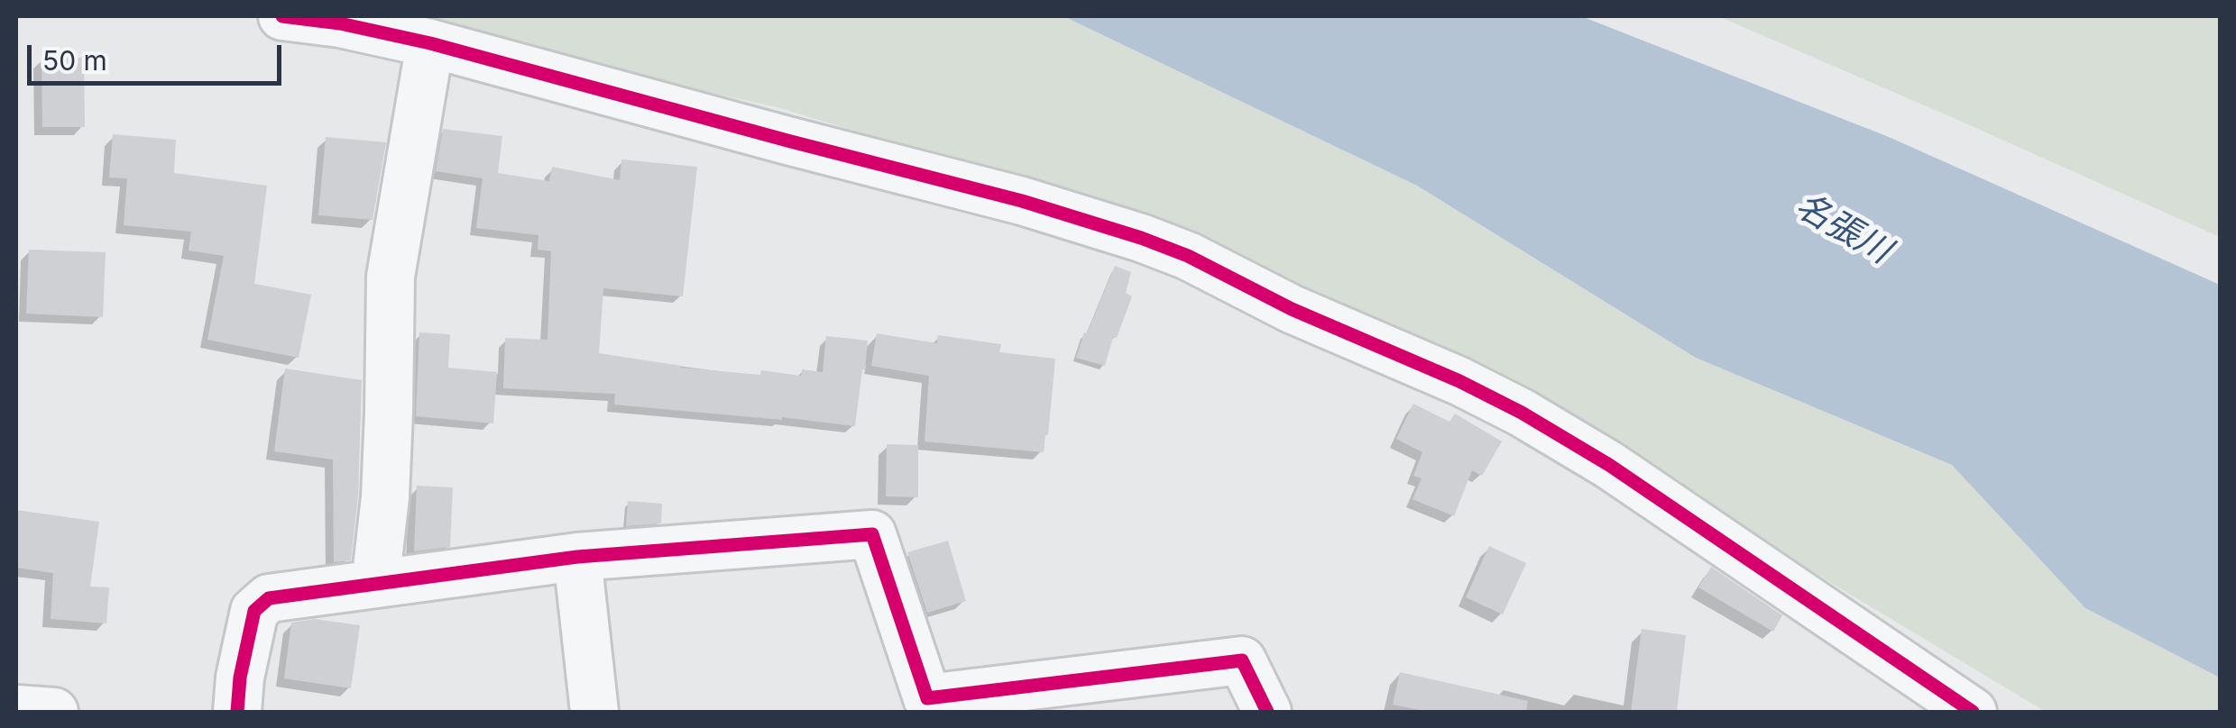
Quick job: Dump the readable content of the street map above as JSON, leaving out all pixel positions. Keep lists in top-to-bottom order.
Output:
{
  "water": ["名張川"],
  "scale_bar": "50 m"
}
